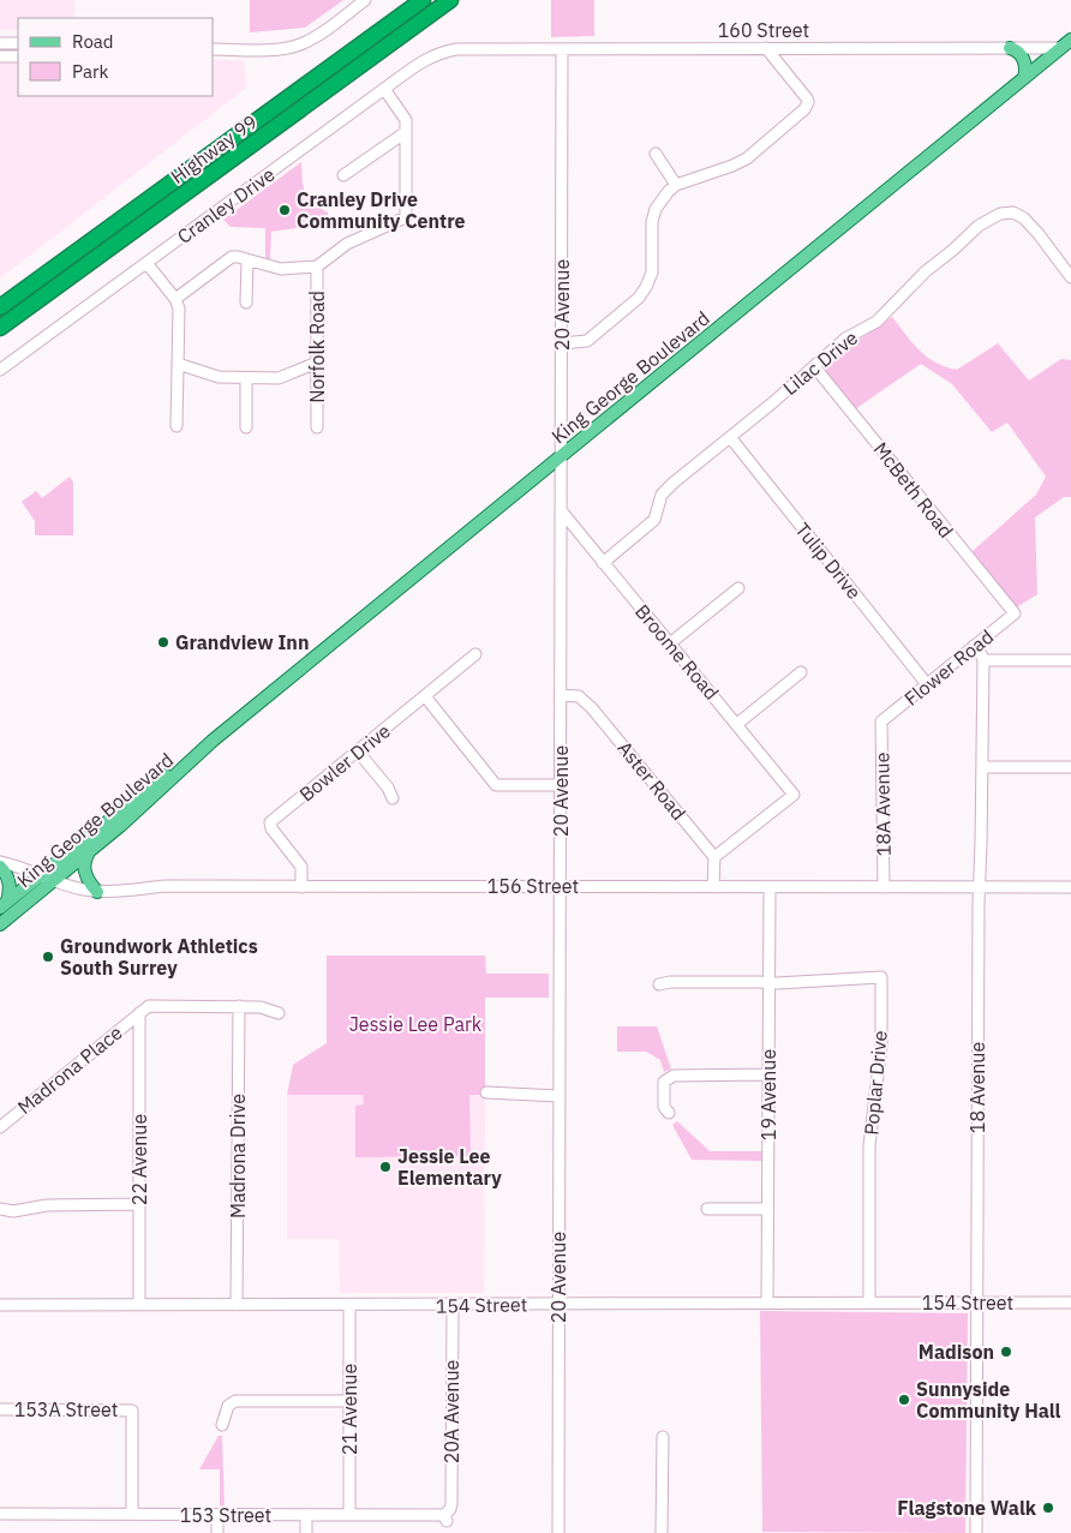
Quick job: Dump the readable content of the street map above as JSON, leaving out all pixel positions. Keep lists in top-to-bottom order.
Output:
{
  "streets": {
    "highway": ["Highway 99"],
    "main road": ["King George Boulevard"],
    "street": [
      "160 Street",
      "Cranley Drive",
      "20 Avenue",
      "Norfolk Road",
      "Lilac Drive",
      "McBeth Road",
      "Tulip Drive",
      "Broome Road",
      "Flower Road",
      "Bowler Drive",
      "Aster Road",
      "18A Avenue",
      "156 Street",
      "Madrona Place",
      "Poplar Drive",
      "18 Avenue",
      "19 Avenue",
      "Madrona Drive",
      "22 Avenue",
      "154 Street",
      "153A Street",
      "21 Avenue",
      "20A Avenue",
      "153 Street"
    ]
  },
  "crossings": [
    ["160 Street", "Cranley Drive"],
    ["160 Street", "20 Avenue"],
    ["160 Street", "King George Boulevard"],
    ["20 Avenue", "King George Boulevard"],
    ["20 Avenue", "Broome Road"],
    ["20 Avenue", "Aster Road"],
    ["20 Avenue", "156 Street"],
    ["20 Avenue", "154 Street"],
    ["Lilac Drive", "McBeth Road"],
    ["Lilac Drive", "Tulip Drive"],
    ["Lilac Drive", "Broome Road"],
    ["King George Boulevard", "156 Street"],
    ["McBeth Road", "Flower Road"],
    ["Tulip Drive", "Flower Road"],
    ["Broome Road", "Aster Road"],
    ["Flower Road", "18A Avenue"],
    ["Bowler Drive", "156 Street"],
    ["18A Avenue", "156 Street"],
    ["156 Street", "18 Avenue"],
    ["156 Street", "19 Avenue"],
    ["Madrona Place", "22 Avenue"],
    ["Poplar Drive", "19 Avenue"],
    ["Poplar Drive", "154 Street"],
    ["18 Avenue", "154 Street"],
    ["19 Avenue", "154 Street"],
    ["Madrona Drive", "154 Street"],
    ["22 Avenue", "154 Street"],
    ["154 Street", "21 Avenue"],
    ["154 Street", "20A Avenue"],
    ["153A Street", "153 Street"],
    ["21 Avenue", "153 Street"],
    ["20A Avenue", "153 Street"]
  ],
  "parks": ["Jessie Lee Park"],
  "places": [
    "Cranley Drive Community Centre",
    "Grandview Inn",
    "Groundwork Athletics South Surrey",
    "Jessie Lee Elementary",
    "Madison",
    "Sunnyside Community Hall",
    "Flagstone Walk"
  ],
  "legend": ["Road", "Park"]
}
